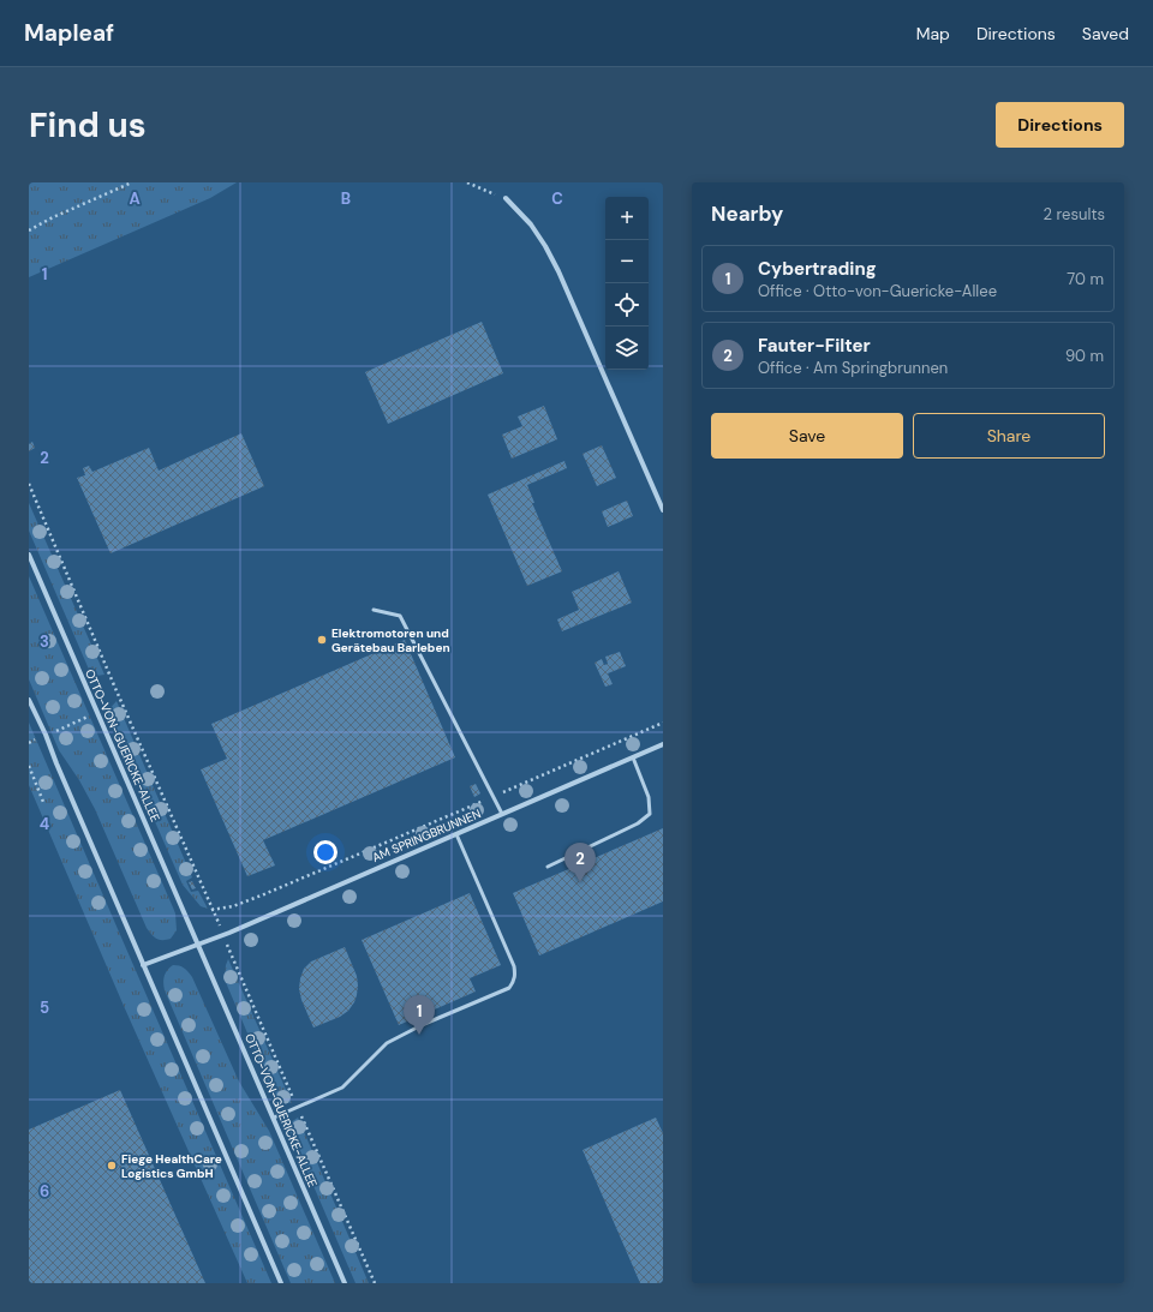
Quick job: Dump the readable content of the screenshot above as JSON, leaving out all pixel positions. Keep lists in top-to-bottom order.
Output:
{
  "streets": {
    "street": ["OTTO-VON-GUERICKE-ALLEE", "AM SPRINGBRUNNEN"]
  },
  "crossings": [
    ["OTTO-VON-GUERICKE-ALLEE", "AM SPRINGBRUNNEN"]
  ],
  "places": ["Elektromotoren und Gerätebau Barleben", "Fiege HealthCare Logistics GmbH"],
  "page": {
    "header": "Mapleaf",
    "nav": ["Map", "Directions", "Saved"],
    "buttons": [
      "Directions",
      ["Save", "Share"]
    ],
    "title": "Find us",
    "heading": ["Nearby", "2 results"],
    "map_buttons": ["+", "−"],
    "list": [
      {
        "mark": "1",
        "name": "Cybertrading",
        "note": "Office · Otto-von-Guericke-Allee",
        "value": "70 m"
      },
      {
        "mark": "2",
        "name": "Fauter-Filter",
        "note": "Office · Am Springbrunnen",
        "value": "90 m"
      }
    ],
    "pins": ["2", "1"]
  },
  "grid": {
    "columns": ["A", "B", "C"],
    "rows": [
      "1",
      "2",
      "3",
      "4",
      "5",
      "6"
    ]
  }
}
